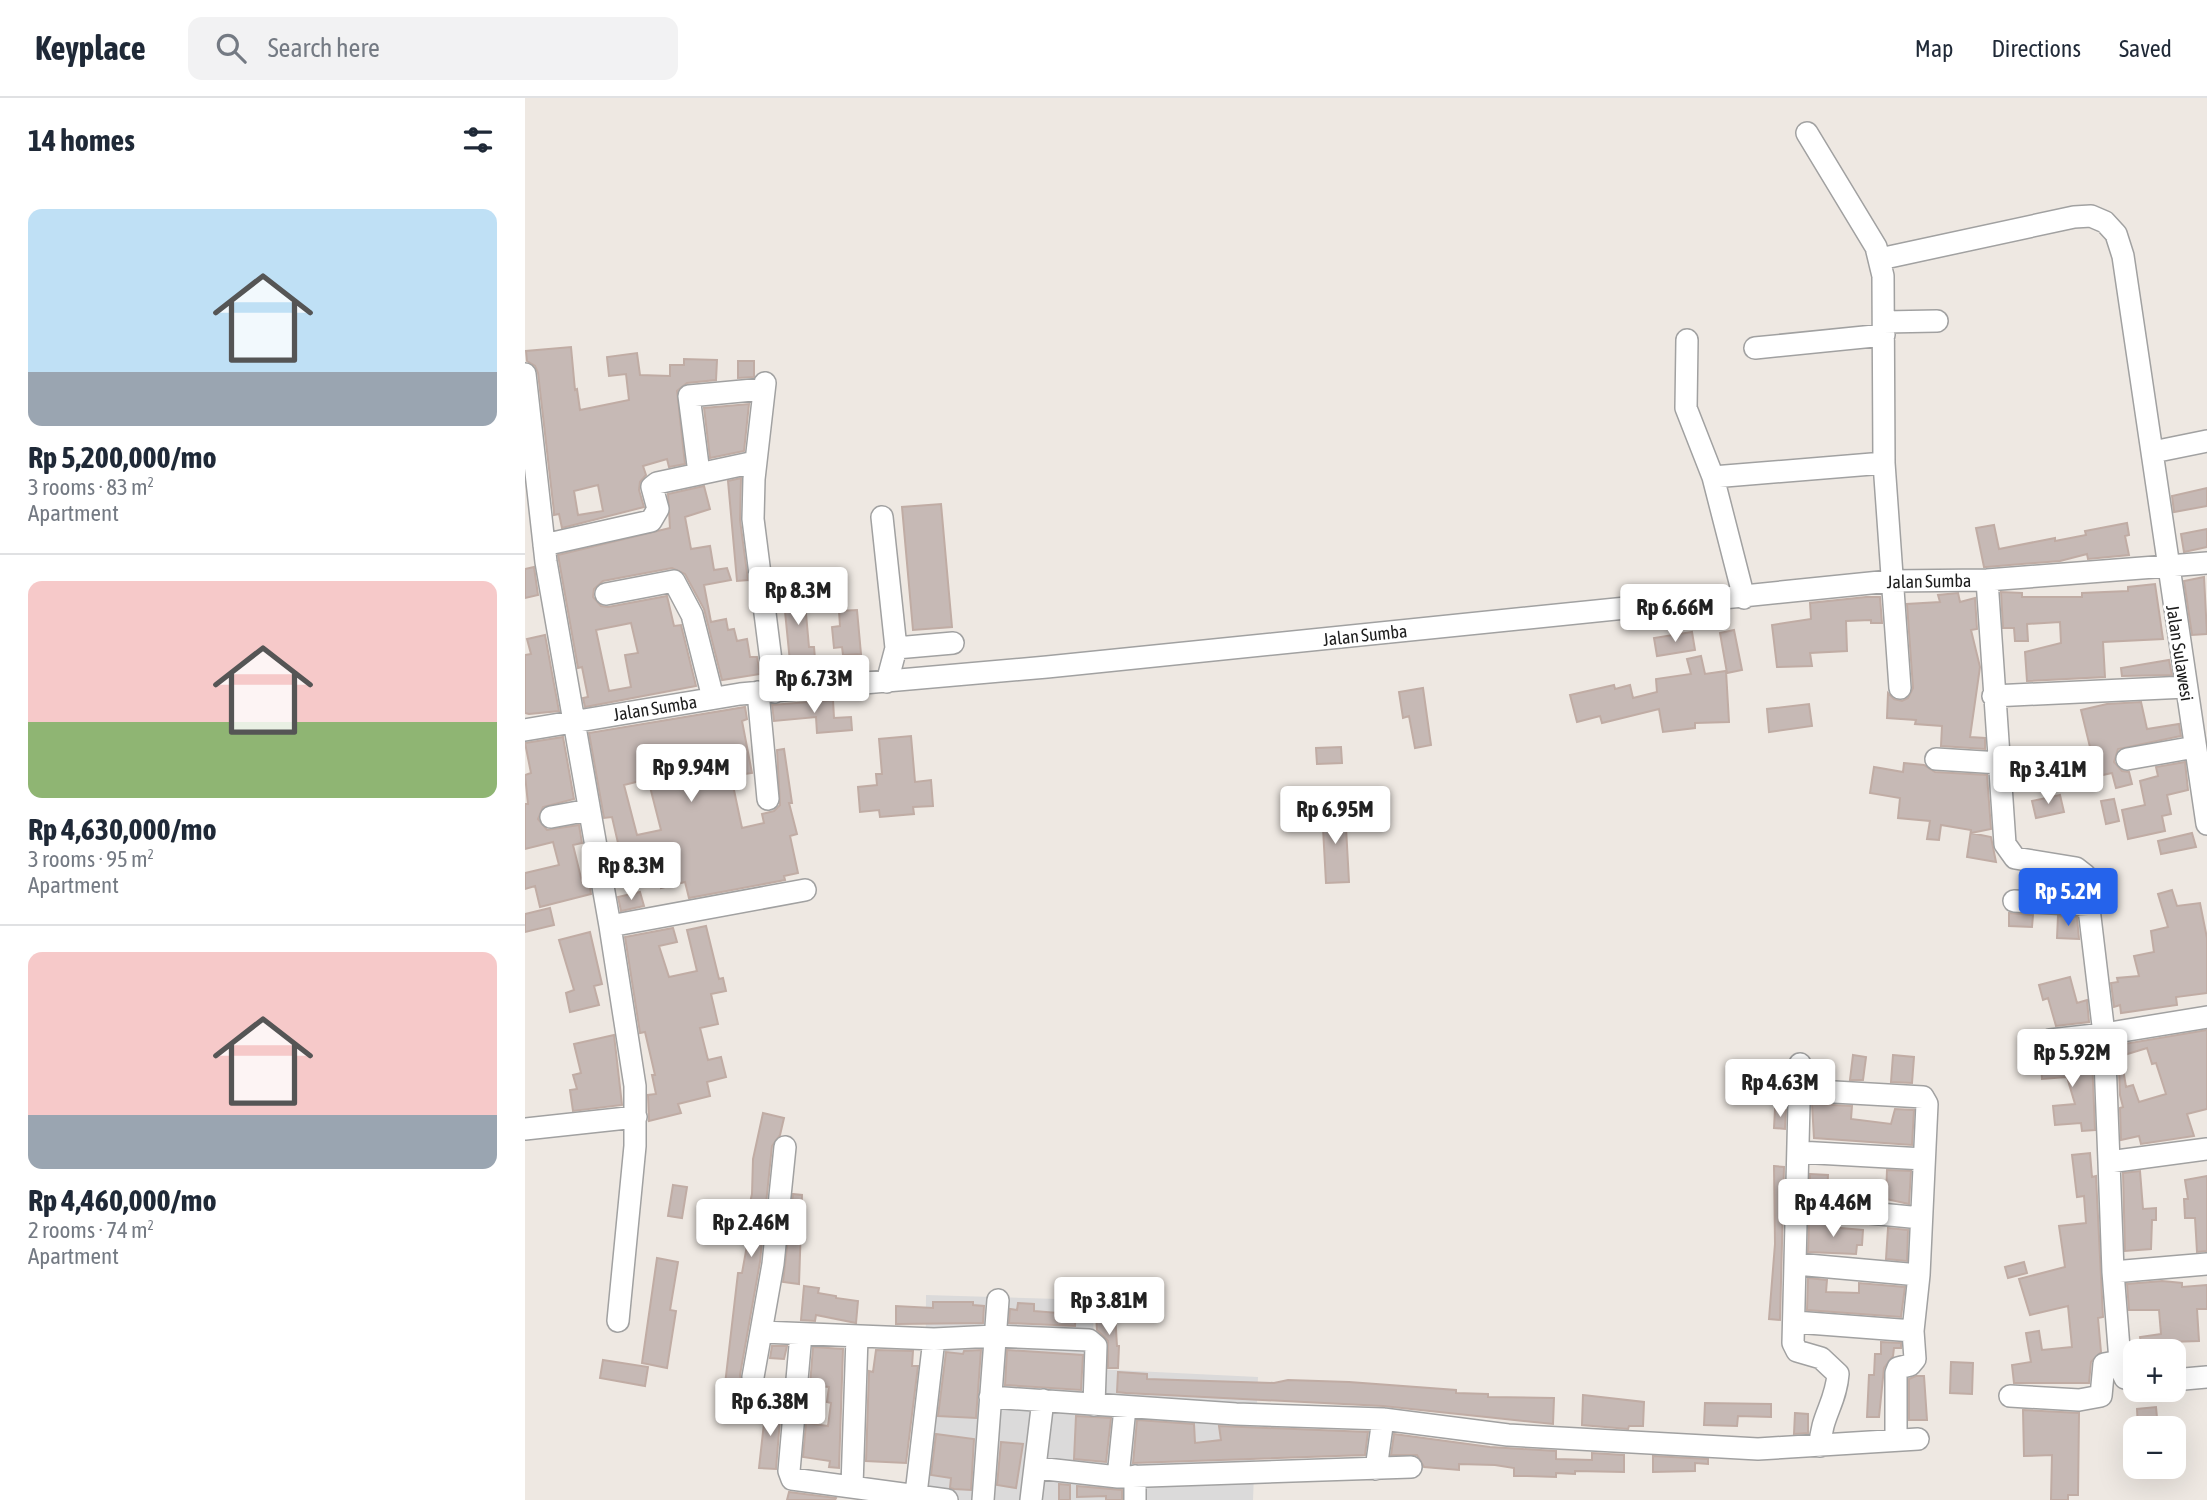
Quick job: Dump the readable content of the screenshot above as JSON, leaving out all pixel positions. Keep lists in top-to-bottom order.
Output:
{
  "streets": {
    "street": ["Jalan Sumba", "Jalan Sulawesi"]
  },
  "crossings": [
    ["Jalan Sumba", "Jalan Sulawesi"]
  ],
  "page": {
    "header": "Keyplace",
    "search": "Search here",
    "nav": ["Map", "Directions", "Saved"],
    "heading": "14 homes",
    "list": [
      {
        "name": "Rp 5,200,000/mo",
        "note": "3 rooms · 83 m² · Apartment"
      },
      {
        "name": "Rp 4,630,000/mo",
        "note": "3 rooms · 95 m² · Apartment"
      },
      {
        "name": "Rp 4,460,000/mo",
        "note": "2 rooms · 74 m² · Apartment"
      }
    ],
    "price": [
      "Rp 8.3M",
      "Rp 6.66M",
      "Rp 6.73M",
      "Rp 9.94M",
      "Rp 3.41M",
      "Rp 6.95M",
      "Rp 8.3M",
      "Rp 5.2M",
      "Rp 5.92M",
      "Rp 4.63M",
      "Rp 4.46M",
      "Rp 2.46M",
      "Rp 3.81M",
      "Rp 6.38M"
    ],
    "map_buttons": ["+", "−"]
  }
}
